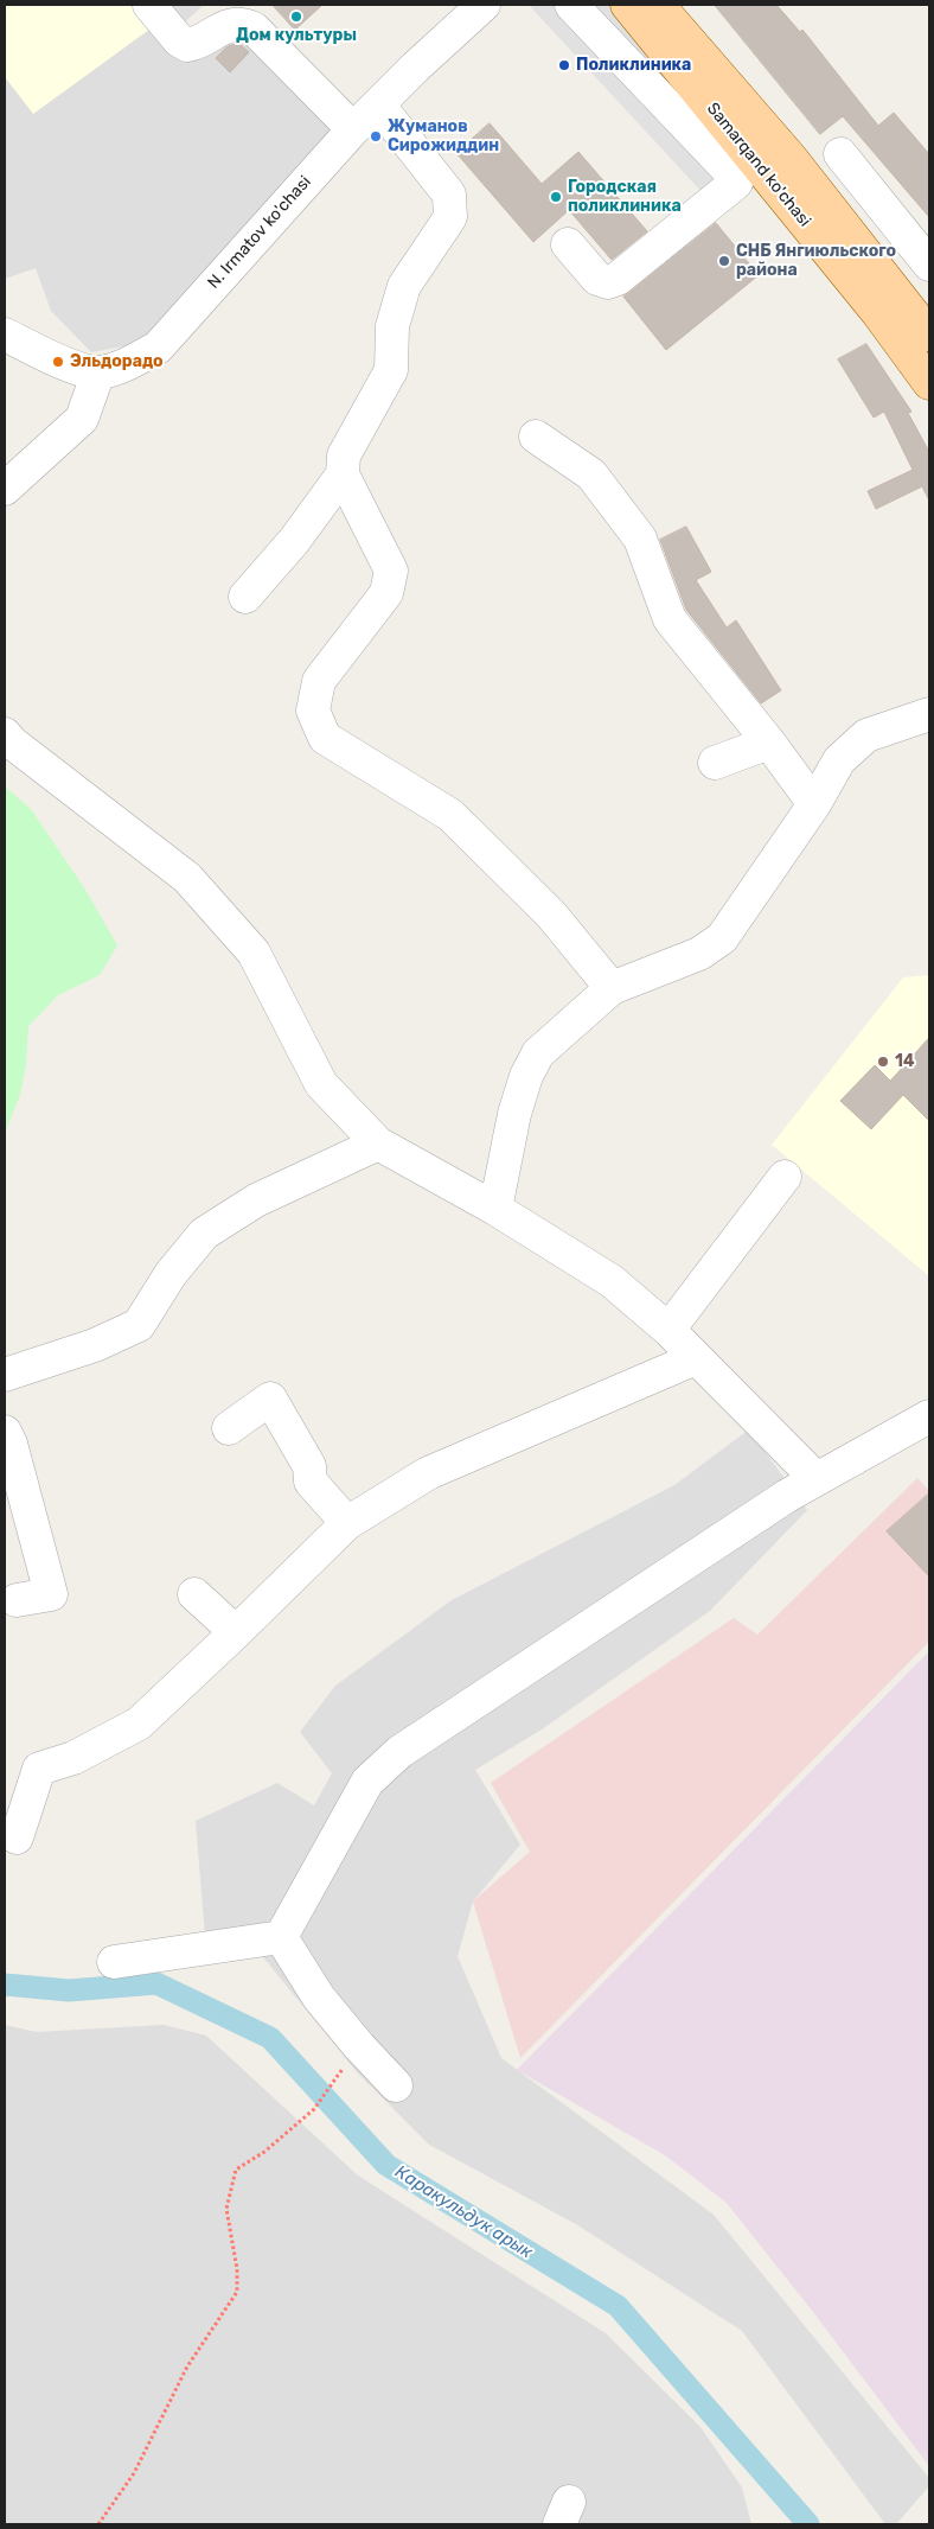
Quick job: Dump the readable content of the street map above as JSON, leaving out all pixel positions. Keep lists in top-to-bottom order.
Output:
{
  "streets": {
    "main road": ["Samarqand ko'chasi"],
    "street": ["N. Irmatov ko'chasi"]
  },
  "water": ["Каракульдук арык"],
  "places": [
    "Дом культуры",
    "Поликлиника",
    "Жуманов Сирожиддин",
    "Городская поликлиника",
    "СНБ Янгиюльского района",
    "Эльдорадо",
    "14"
  ]
}
